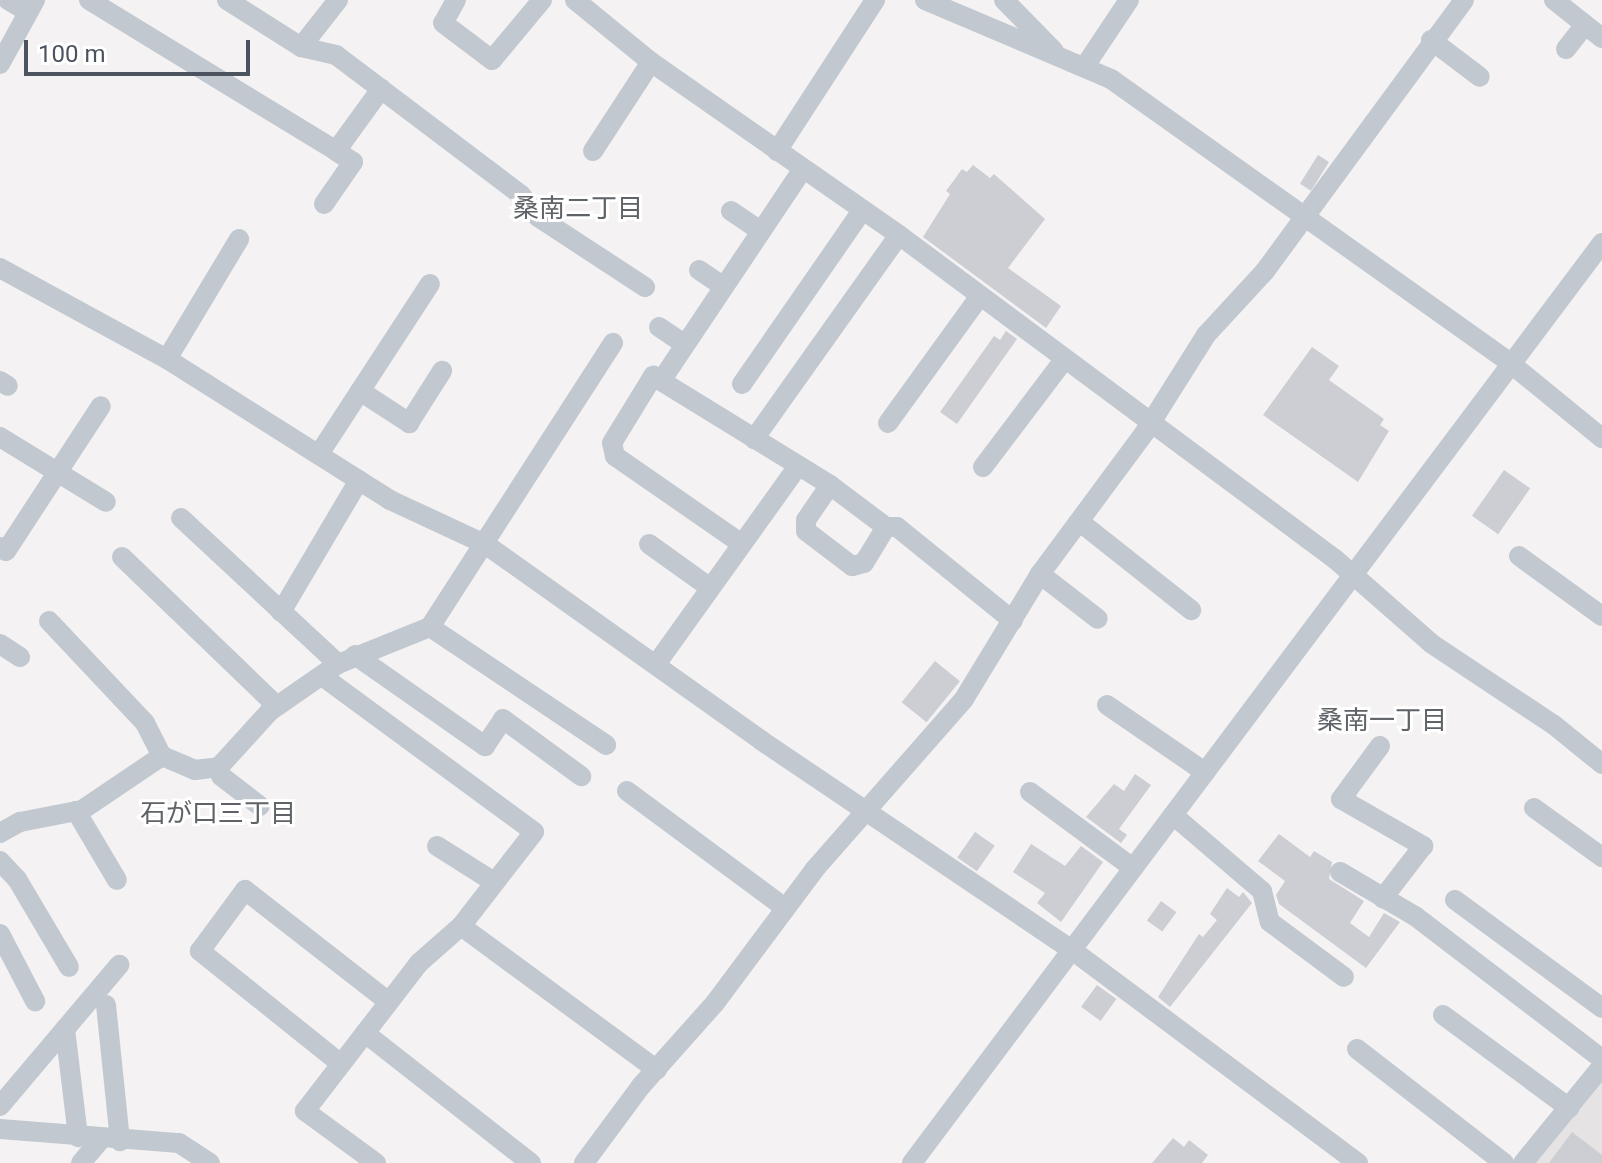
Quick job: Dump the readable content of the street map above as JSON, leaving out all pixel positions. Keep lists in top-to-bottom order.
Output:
{
  "districts": ["桑南二丁目", "桑南一丁目", "石が口三丁目"],
  "scale_bar": "100 m"
}
